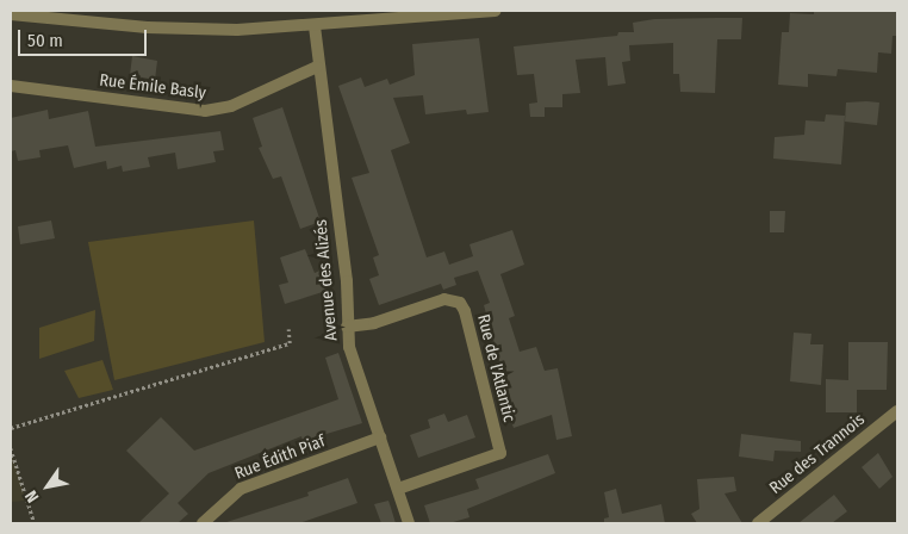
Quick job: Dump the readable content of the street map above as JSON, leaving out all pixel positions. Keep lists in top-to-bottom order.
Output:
{
  "streets": {
    "street": [
      "Rue Émile Basly",
      "Avenue des Alizés",
      "Rue de l'Atlantic",
      "Rue des Trannois",
      "Rue Édith Piaf"
    ]
  },
  "crossings": [
    ["Rue Émile Basly", "Avenue des Alizés"],
    ["Avenue des Alizés", "Rue de l'Atlantic"],
    ["Avenue des Alizés", "Rue Édith Piaf"]
  ],
  "scale_bar": "50 m",
  "north": "bottom left"
}
